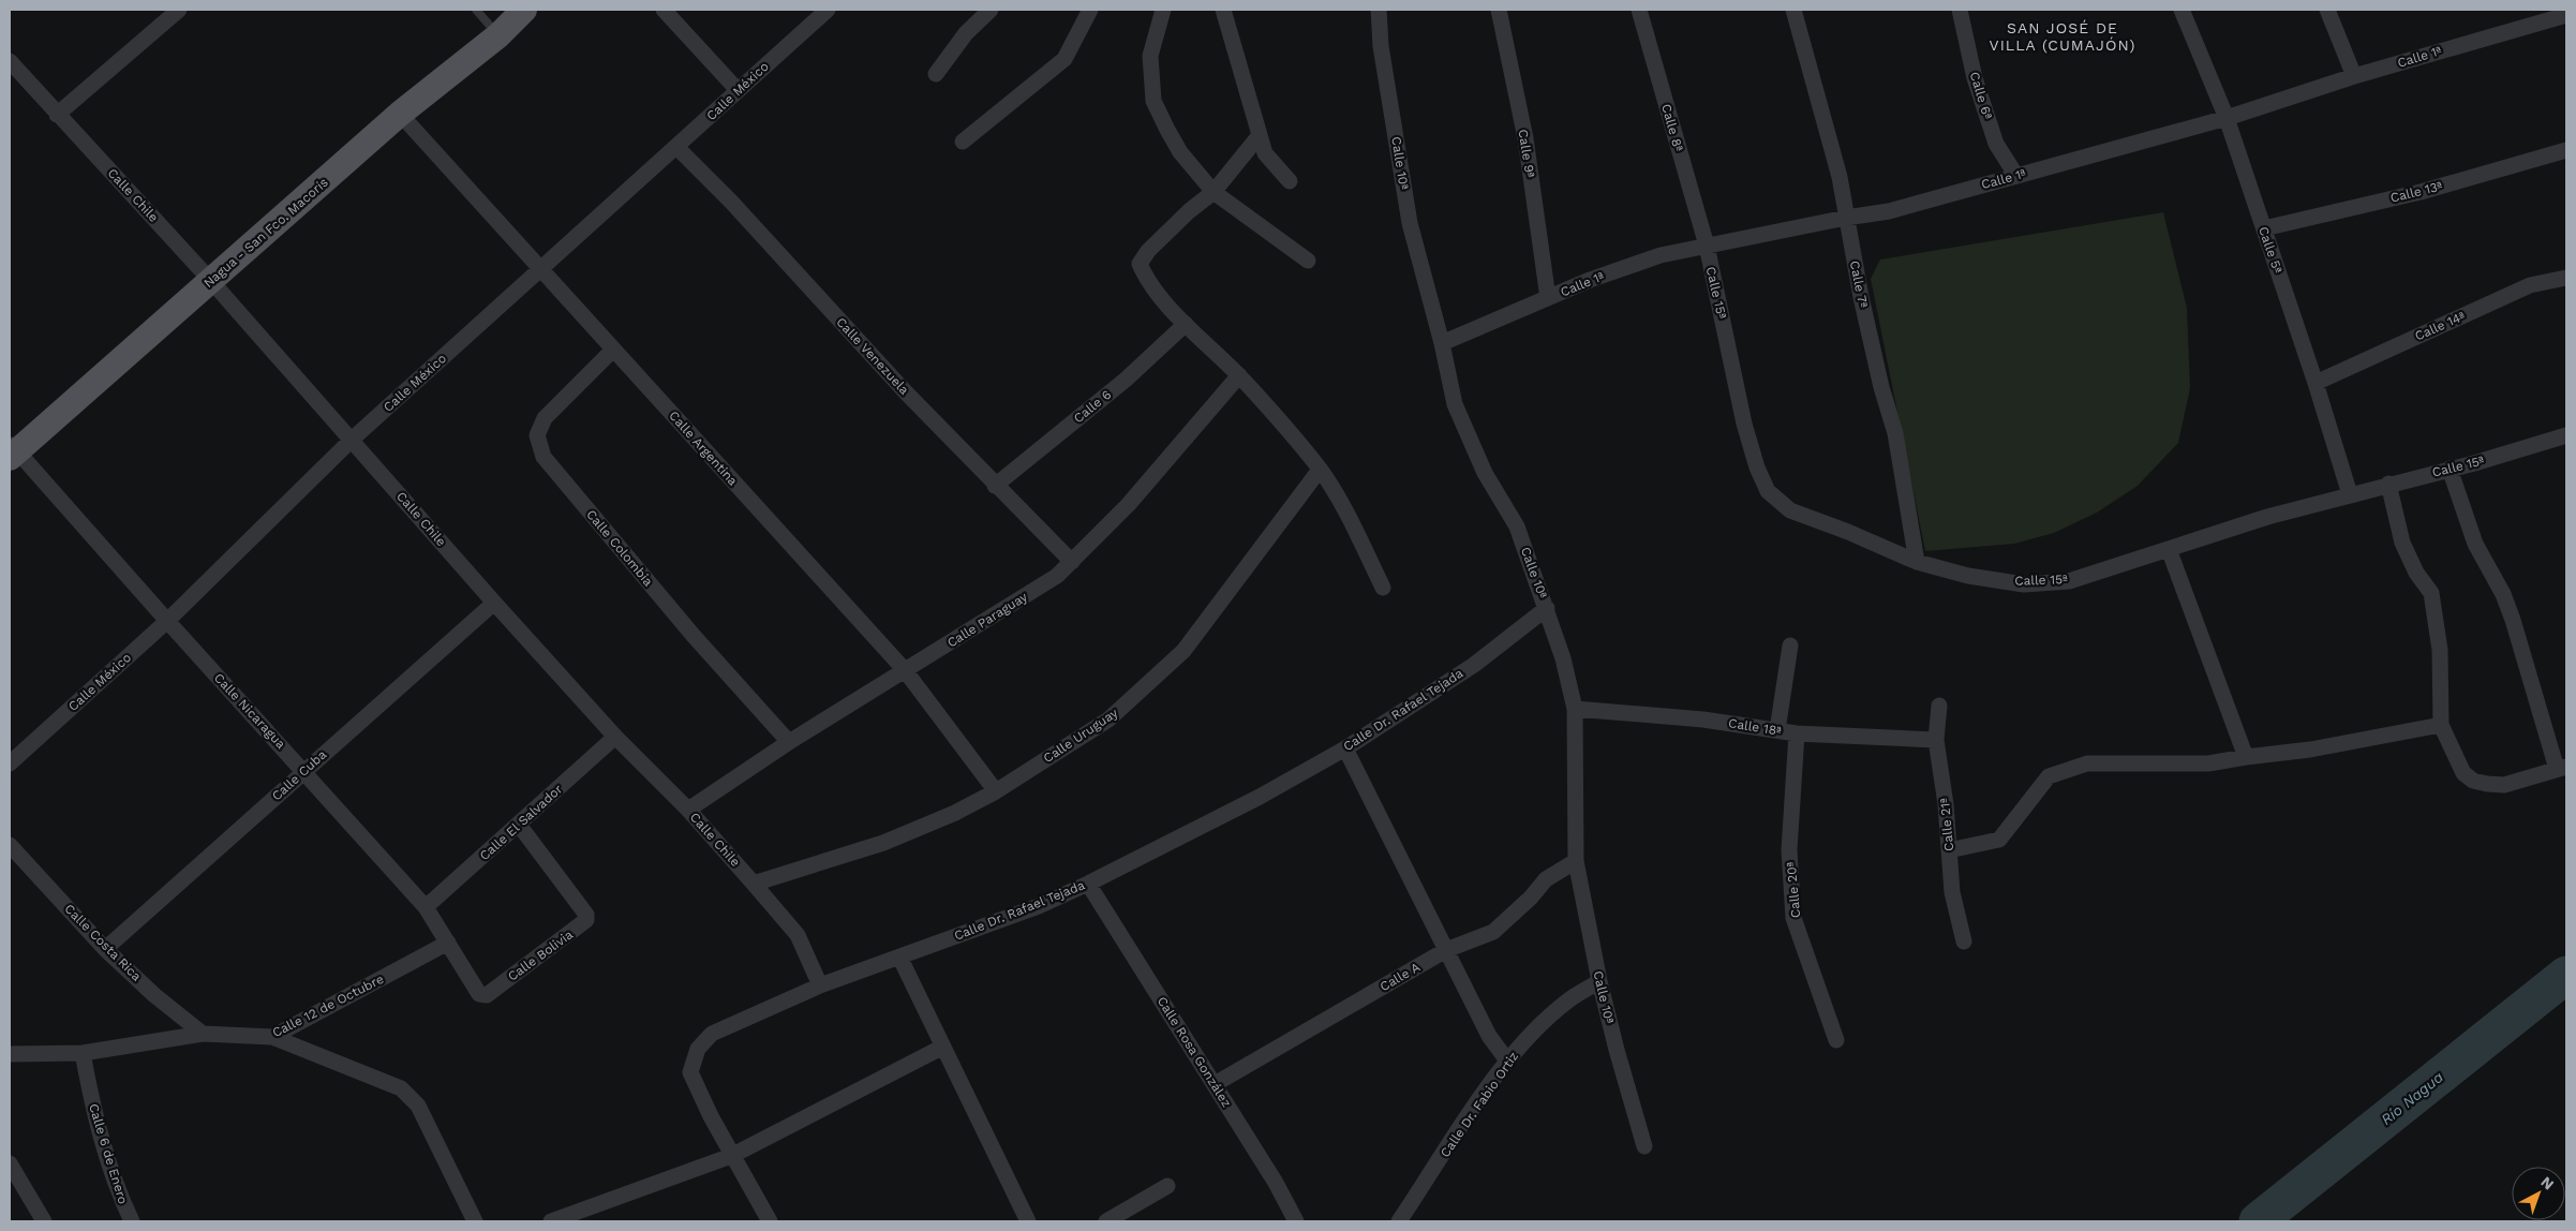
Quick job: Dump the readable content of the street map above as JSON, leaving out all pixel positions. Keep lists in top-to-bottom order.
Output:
{
  "streets": {
    "main road": ["Nagua - San Fco. Macorís"],
    "street": [
      "Calle 1ª",
      "Calle México",
      "Calle 6ª",
      "Calle 8ª",
      "Calle 9ª",
      "Calle 10ª",
      "Calle 13ª",
      "Calle Chile",
      "Calle 5ª",
      "Calle 7ª",
      "Calle 15ª",
      "Calle 14ª",
      "Calle Venezuela",
      "Calle 6",
      "Calle Argentina",
      "Calle Colombia",
      "Calle Paraguay",
      "Calle Dr. Rafael Tejada",
      "Calle Nicaragua",
      "Calle 18ª",
      "Calle Uruguay",
      "Calle Cuba",
      "Calle El Salvador",
      "Calle 21ª",
      "Calle 20ª",
      "Calle Costa Rica",
      "Calle Bolivia",
      "Calle A",
      "Calle 12 de Octubre",
      "Calle Rosa González",
      "Calle Dr. Fabio Ortiz",
      "Calle 6 de Enero"
    ]
  },
  "crossings": [
    ["Calle 1ª", "Calle 6ª"],
    ["Calle 1ª", "Calle 8ª"],
    ["Calle 1ª", "Calle 9ª"],
    ["Calle 1ª", "Calle 10ª"],
    ["Calle 1ª", "Calle 5ª"],
    ["Calle 1ª", "Calle 7ª"],
    ["Calle 1ª", "Calle 15ª"],
    ["Calle México", "Calle Chile"],
    ["Calle México", "Calle Venezuela"],
    ["Calle México", "Calle Argentina"],
    ["Calle México", "Calle Nicaragua"],
    ["Calle 8ª", "Calle 15ª"],
    ["Calle 10ª", "Calle Dr. Rafael Tejada"],
    ["Calle 10ª", "Calle 18ª"],
    ["Calle 10ª", "Calle A"],
    ["Calle 10ª", "Calle Dr. Fabio Ortiz"],
    ["Calle 13ª", "Calle 5ª"],
    ["Calle Chile", "Nagua - San Fco. Macorís"],
    ["Calle Chile", "Calle Paraguay"],
    ["Calle Chile", "Calle Dr. Rafael Tejada"],
    ["Calle Chile", "Calle Uruguay"],
    ["Calle Chile", "Calle Cuba"],
    ["Calle Chile", "Calle El Salvador"],
    ["Nagua - San Fco. Macorís", "Calle Argentina"],
    ["Nagua - San Fco. Macorís", "Calle Nicaragua"],
    ["Calle 5ª", "Calle 15ª"],
    ["Calle 5ª", "Calle 14ª"],
    ["Calle 7ª", "Calle 15ª"],
    ["Calle Venezuela", "Calle 6"],
    ["Calle Venezuela", "Calle Paraguay"],
    ["Calle Argentina", "Calle Colombia"],
    ["Calle Argentina", "Calle Paraguay"],
    ["Calle Argentina", "Calle Uruguay"],
    ["Calle Colombia", "Calle Paraguay"],
    ["Calle Dr. Rafael Tejada", "Calle Rosa González"],
    ["Calle Nicaragua", "Calle Cuba"],
    ["Calle Nicaragua", "Calle El Salvador"],
    ["Calle Nicaragua", "Calle Bolivia"],
    ["Calle Nicaragua", "Calle 12 de Octubre"],
    ["Calle 18ª", "Calle 21ª"],
    ["Calle 18ª", "Calle 20ª"],
    ["Calle Cuba", "Calle Costa Rica"],
    ["Calle El Salvador", "Calle Bolivia"],
    ["Calle Costa Rica", "Calle 12 de Octubre"],
    ["Calle A", "Calle Rosa González"],
    ["Calle 12 de Octubre", "Calle 6 de Enero"]
  ],
  "districts": ["SAN JOSÉ DE VILLA (CUMAJÓN)"],
  "water": ["Río Nagua"],
  "north": "top right"
}
